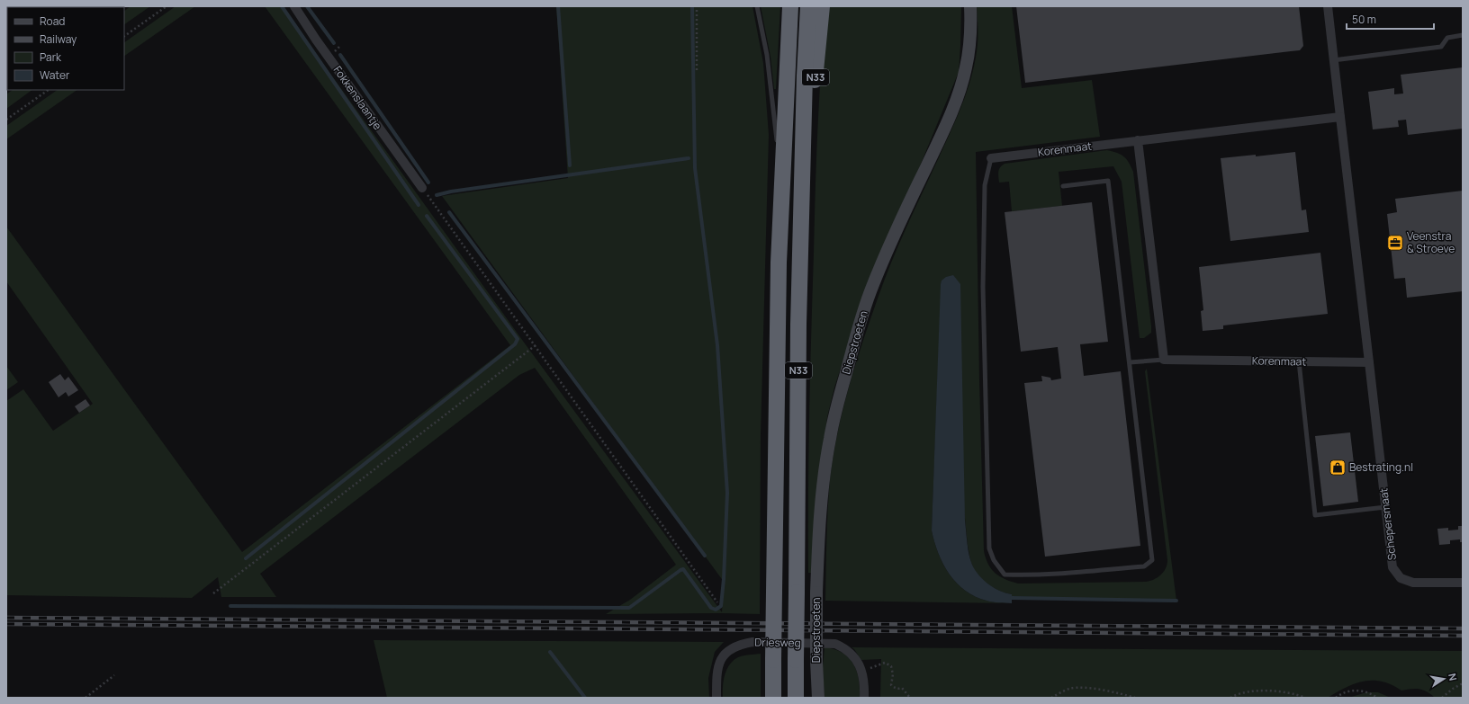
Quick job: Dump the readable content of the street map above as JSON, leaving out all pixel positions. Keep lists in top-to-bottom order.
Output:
{
  "streets": {
    "highway": ["N33"],
    "street": [
      "Fokkenslaantje",
      "Korenmaat",
      "Diepstroeten",
      "Schepersmaat",
      "Driesweg"
    ]
  },
  "crossings": [
    ["Korenmaat", "Schepersmaat"]
  ],
  "places": {
    "office": ["Veenstra & Stroeve"],
    "shop": ["Bestrating.nl"]
  },
  "legend": [
    "Road",
    "Railway",
    "Park",
    "Water"
  ],
  "scale_bar": "50 m",
  "north": "right"
}
